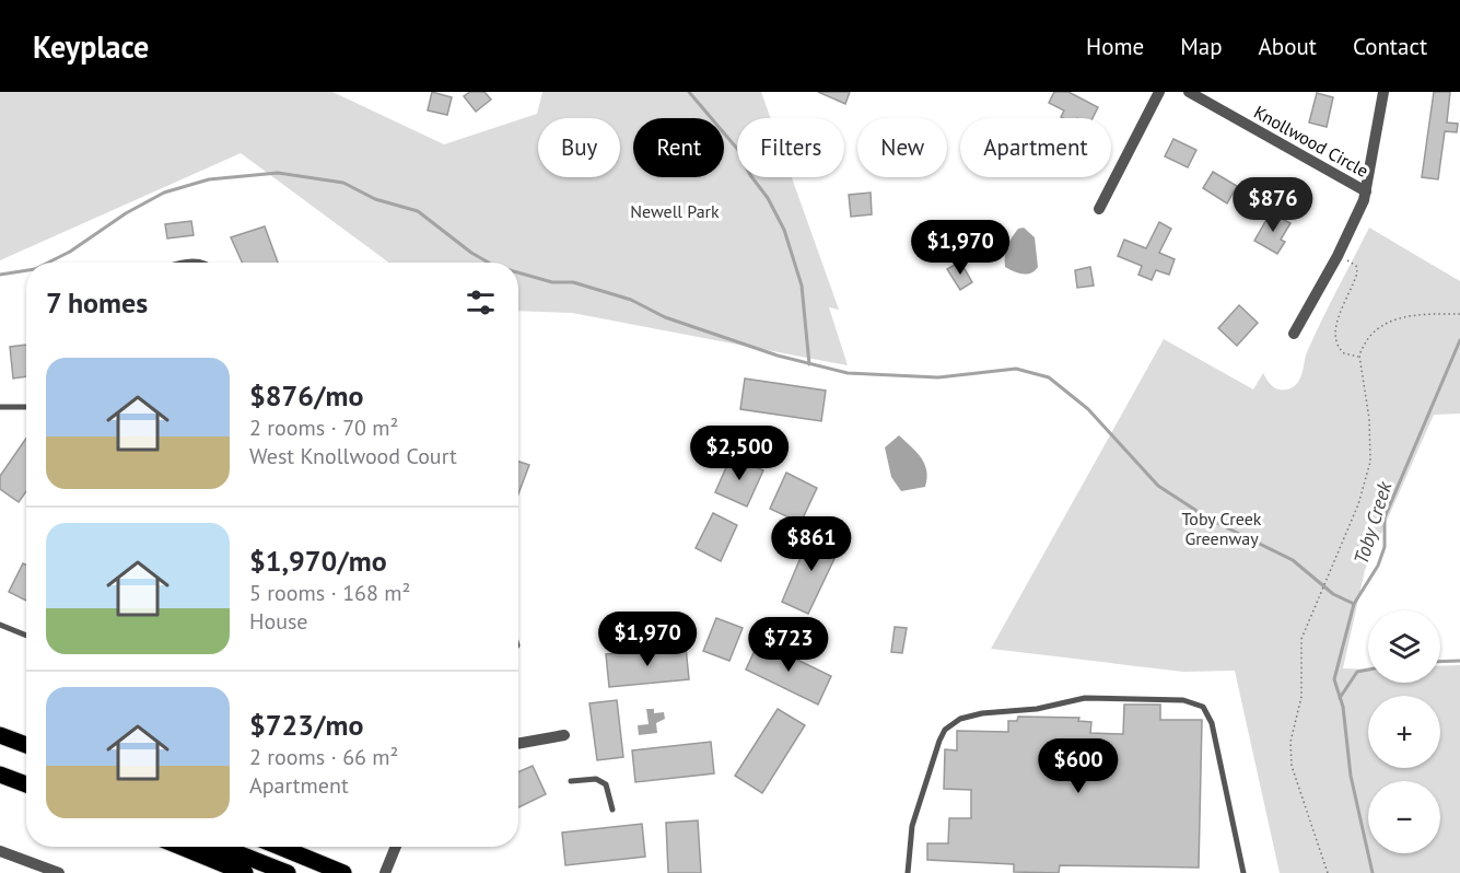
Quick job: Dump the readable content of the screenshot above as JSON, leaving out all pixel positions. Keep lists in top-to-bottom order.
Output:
{
  "streets": {
    "street": ["Knollwood Circle"]
  },
  "water": ["Toby Creek"],
  "parks": ["Newell Park", "Toby Creek Greenway"],
  "page": {
    "header": "Keyplace",
    "nav": [
      "Home",
      "Map",
      "About",
      "Contact"
    ],
    "chip": [
      "Buy",
      "Rent",
      "Filters",
      "New",
      "Apartment"
    ],
    "price": [
      "$876",
      "$1,970",
      "$2,500",
      "$861",
      "$1,970",
      "$723",
      "$600"
    ],
    "heading": "7 homes",
    "list": [
      {
        "name": "$876/mo",
        "note": "2 rooms · 70 m² · West Knollwood Court"
      },
      {
        "name": "$1,970/mo",
        "note": "5 rooms · 168 m² · House"
      },
      {
        "name": "$723/mo",
        "note": "2 rooms · 66 m² · Apartment"
      }
    ],
    "map_buttons": ["+", "−"]
  }
}
